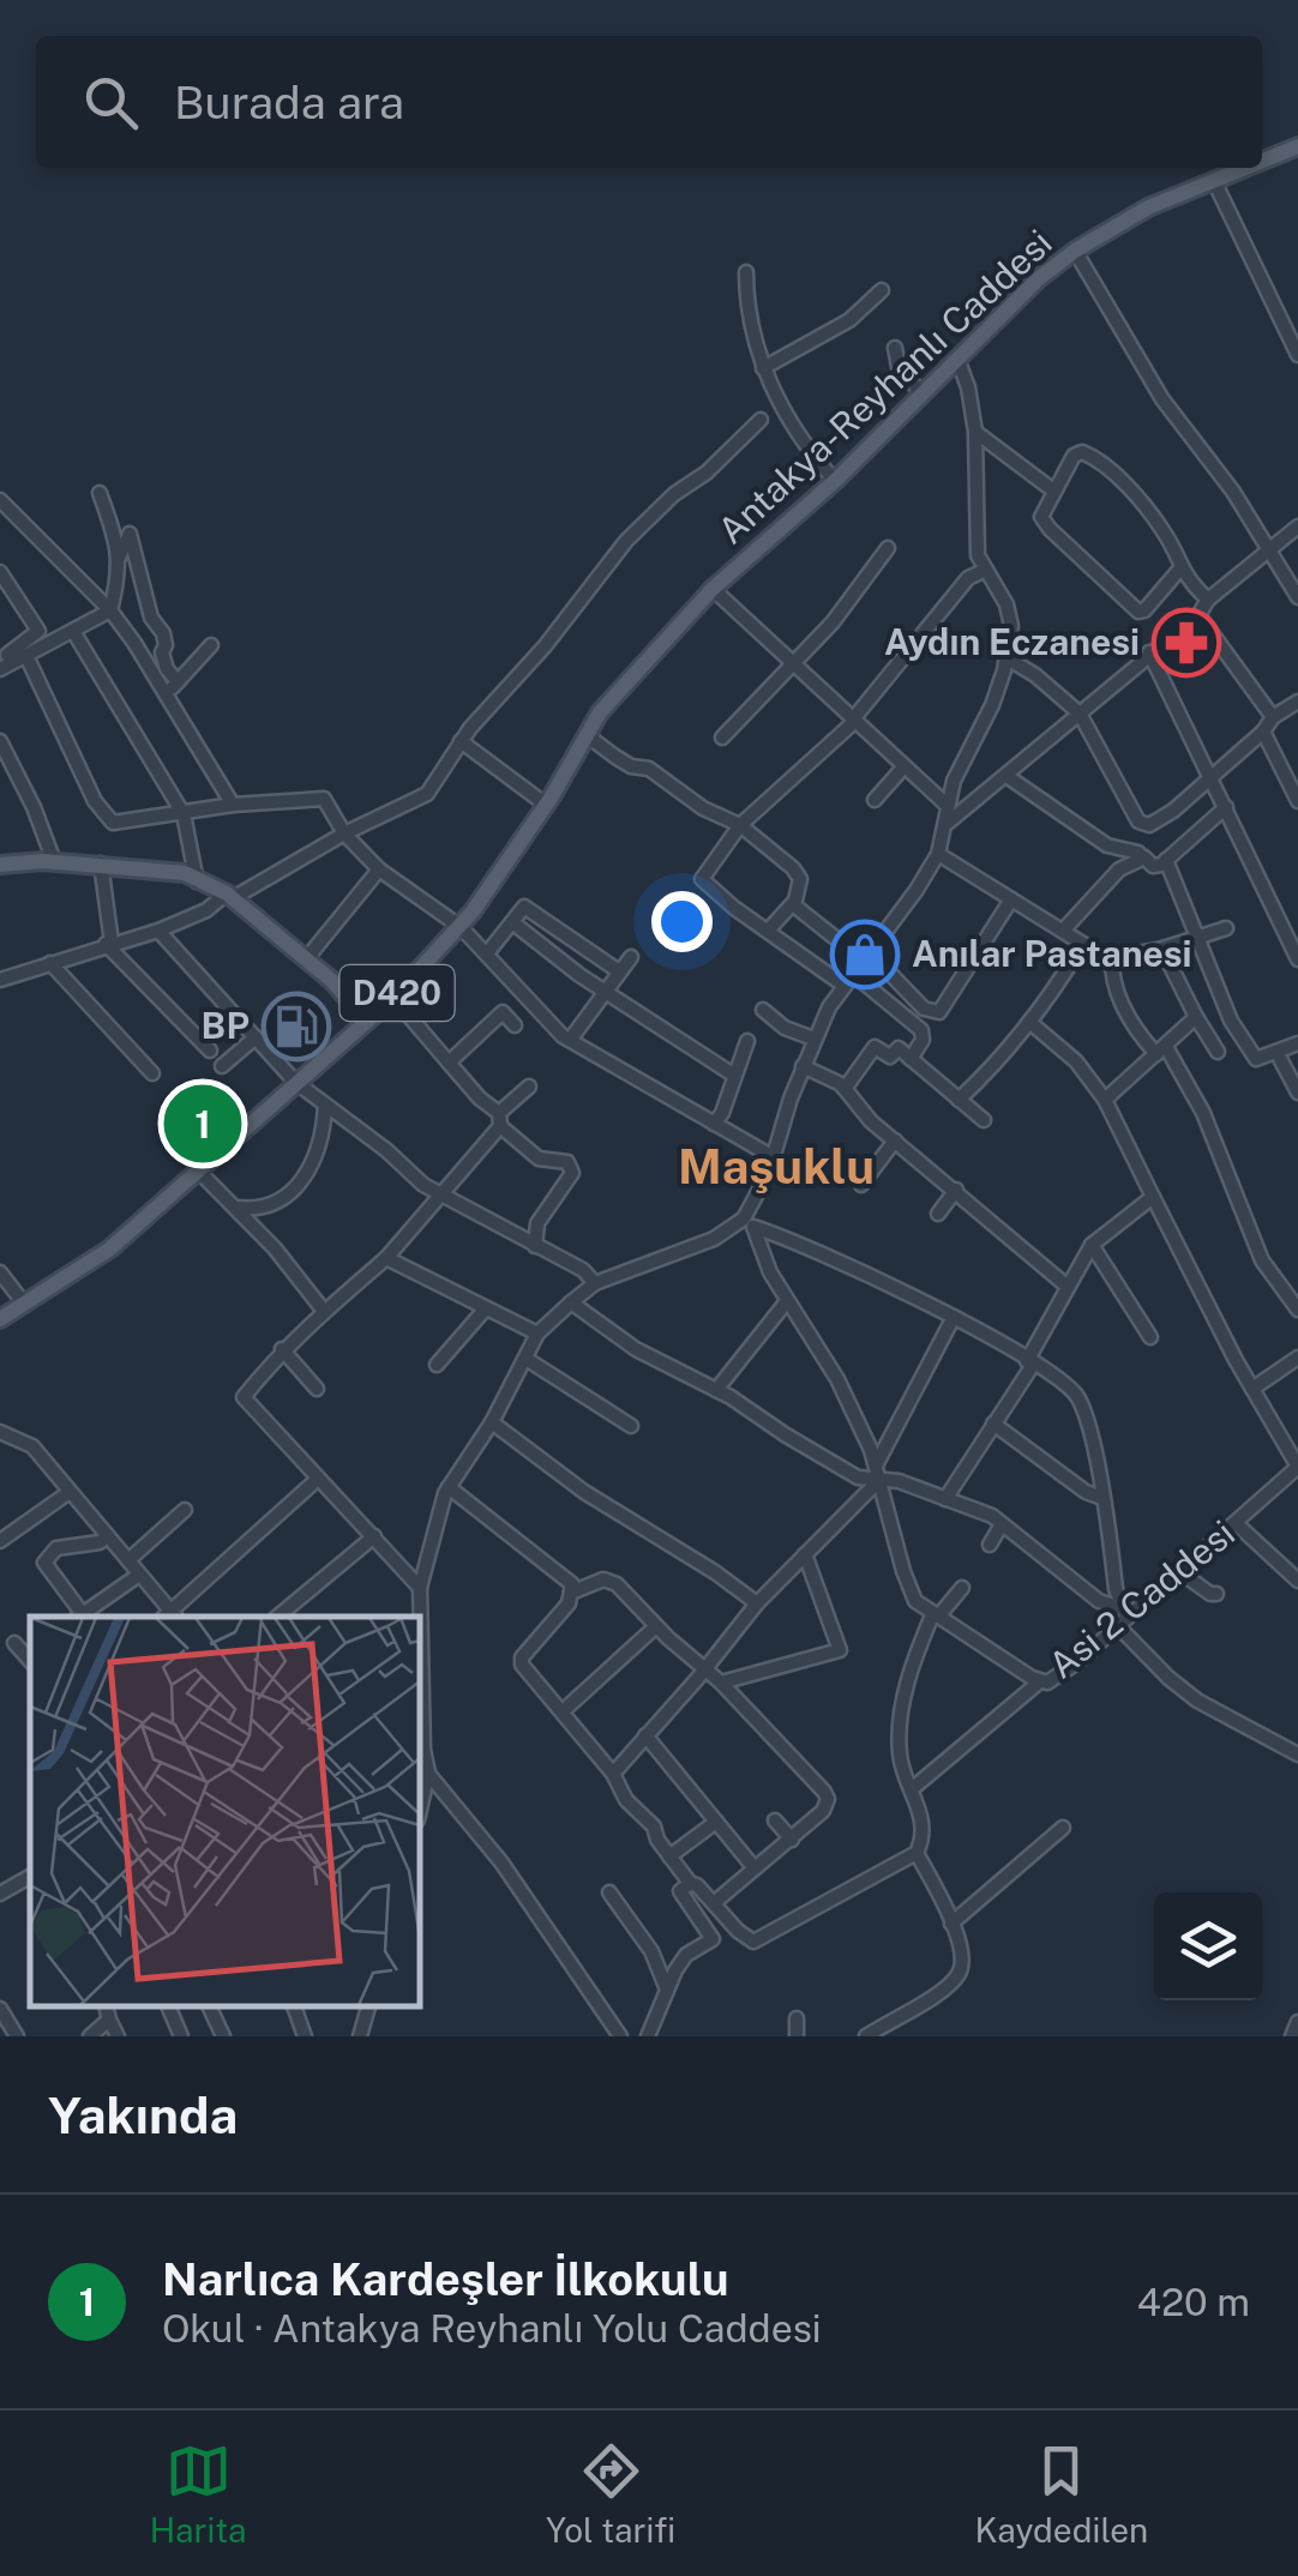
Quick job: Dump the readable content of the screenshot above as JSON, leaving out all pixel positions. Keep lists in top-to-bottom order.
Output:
{
  "streets": {
    "main road": ["Antakya-Reyhanlı Caddesi", "D420"],
    "street": ["Asi 2 Caddesi"]
  },
  "crossings": [
    ["Antakya-Reyhanlı Caddesi", "D420"]
  ],
  "districts": ["Maşuklu"],
  "places": {
    "pharmacy": ["Aydın Eczanesi"],
    "shop": ["Anılar Pastanesi"],
    "fuel station": ["BP"]
  },
  "page": {
    "search": "Burada ara",
    "pins": "1",
    "heading": "Yakında",
    "list": [
      {
        "mark": "1",
        "name": "Narlıca Kardeşler İlkokulu",
        "note": "Okul · Antakya Reyhanlı Yolu Caddesi",
        "value": "420 m"
      }
    ],
    "nav": ["Harita", "Yol tarifi", "Kaydedilen"]
  }
}
